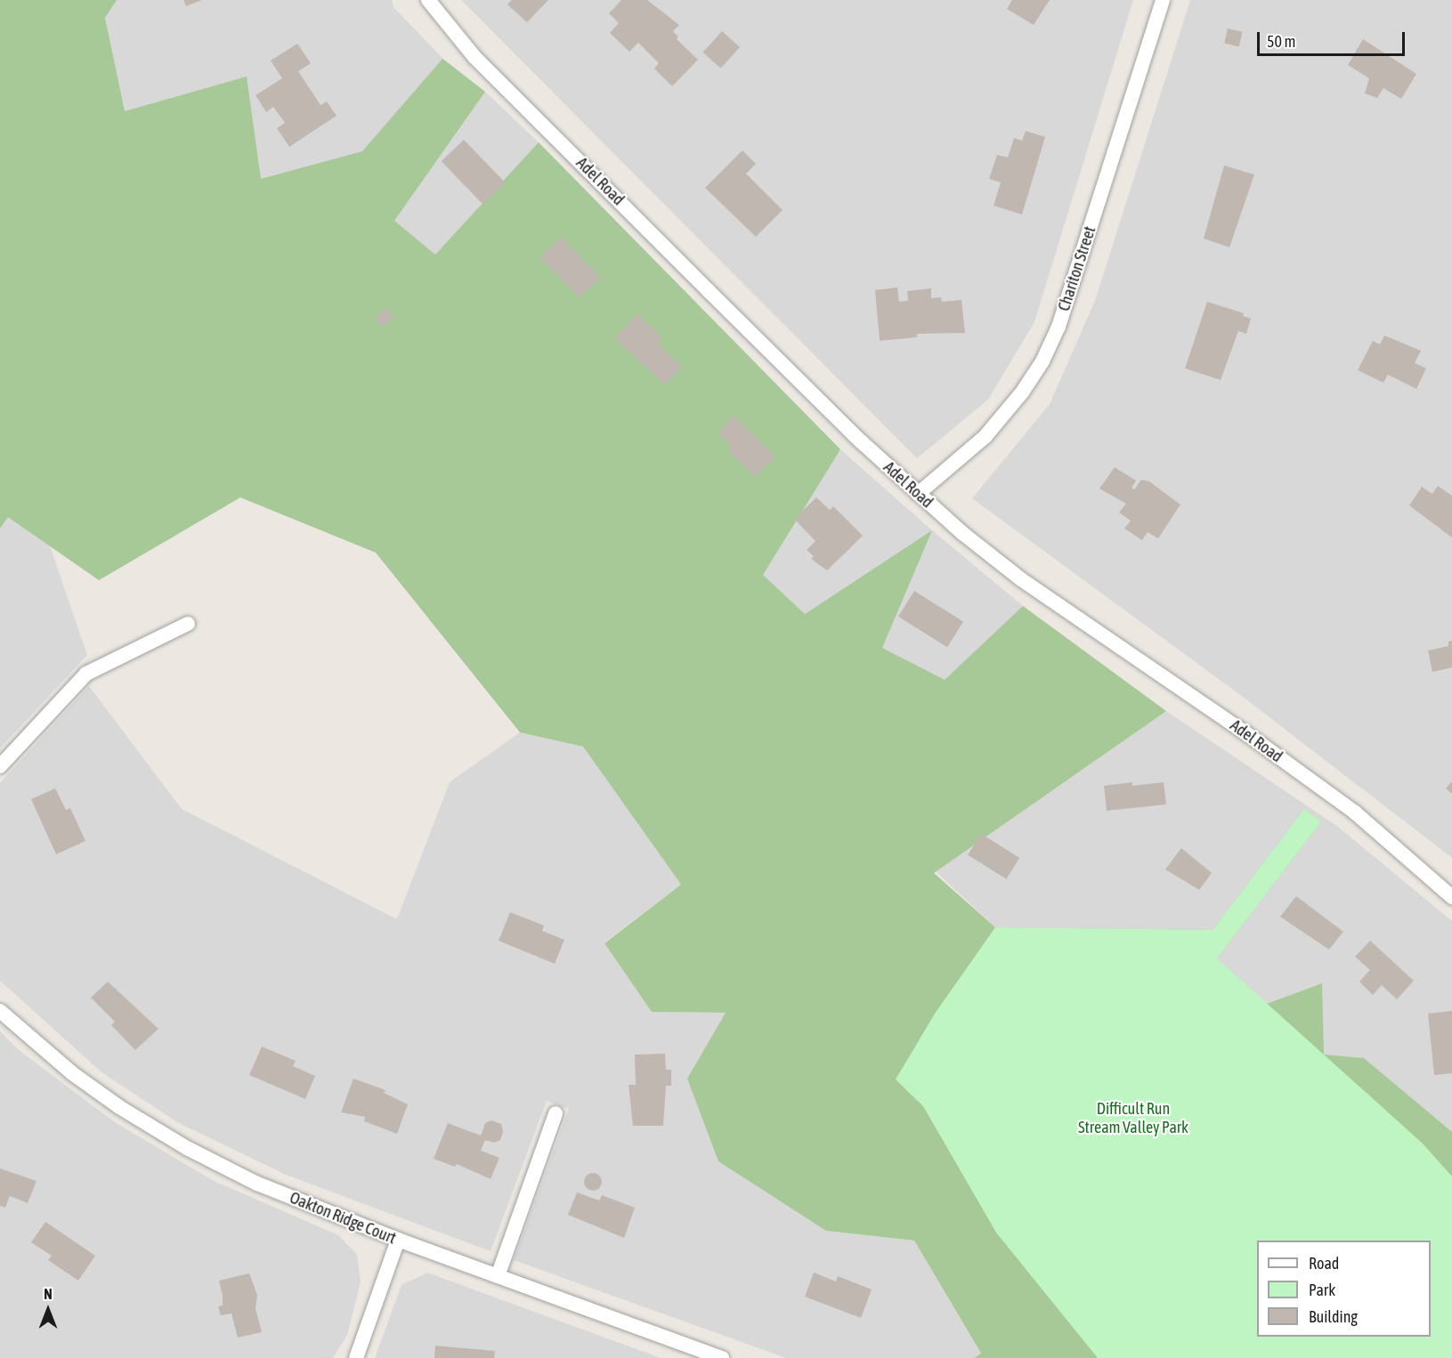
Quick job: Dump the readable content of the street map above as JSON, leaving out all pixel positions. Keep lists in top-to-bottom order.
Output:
{
  "streets": {
    "street": ["Adel Road", "Chariton Street", "Oakton Ridge Court"]
  },
  "crossings": [
    ["Adel Road", "Chariton Street"]
  ],
  "parks": ["Difficult Run Stream Valley Park"],
  "legend": ["Road", "Park", "Building"],
  "scale_bar": "50 m",
  "north": "top"
}
